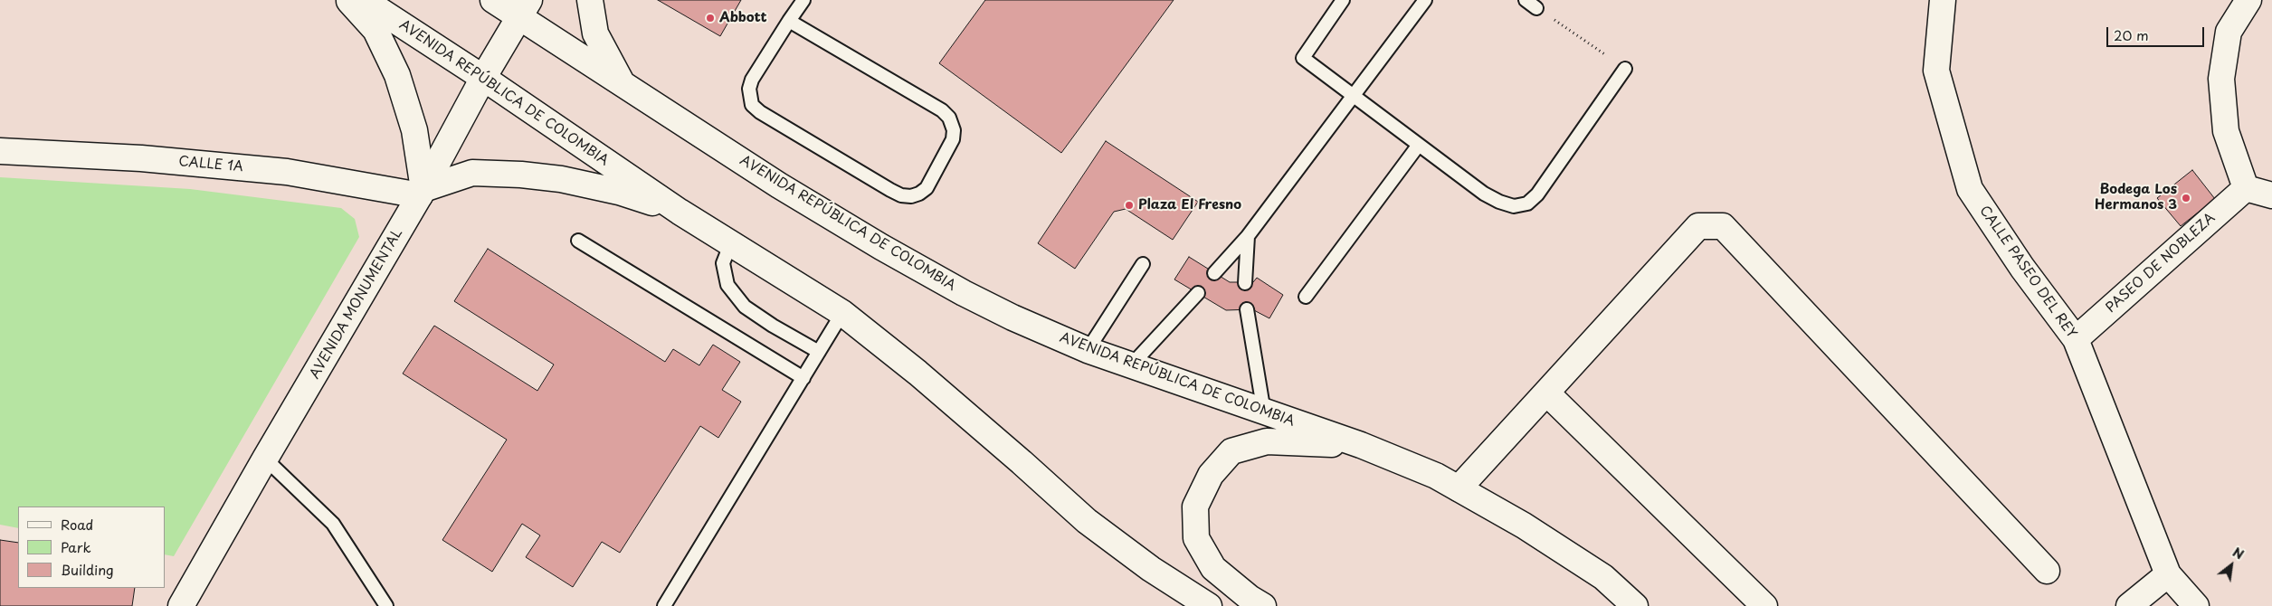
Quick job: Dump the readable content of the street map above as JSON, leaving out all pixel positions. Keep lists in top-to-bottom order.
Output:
{
  "streets": {
    "main road": [
      "AVENIDA REPÚBLICA DE COLOMBIA",
      "CALLE 1A",
      "PASEO DE NOBLEZA",
      "CALLE PASEO DEL REY",
      "AVENIDA MONUMENTAL"
    ]
  },
  "crossings": [
    ["AVENIDA REPÚBLICA DE COLOMBIA", "AVENIDA MONUMENTAL"],
    ["CALLE 1A", "AVENIDA MONUMENTAL"],
    ["PASEO DE NOBLEZA", "CALLE PASEO DEL REY"]
  ],
  "places": ["Abbott", "Bodega Los Hermanos 3", "Plaza El Fresno"],
  "legend": ["Road", "Park", "Building"],
  "scale_bar": "20 m",
  "north": "top right"
}
